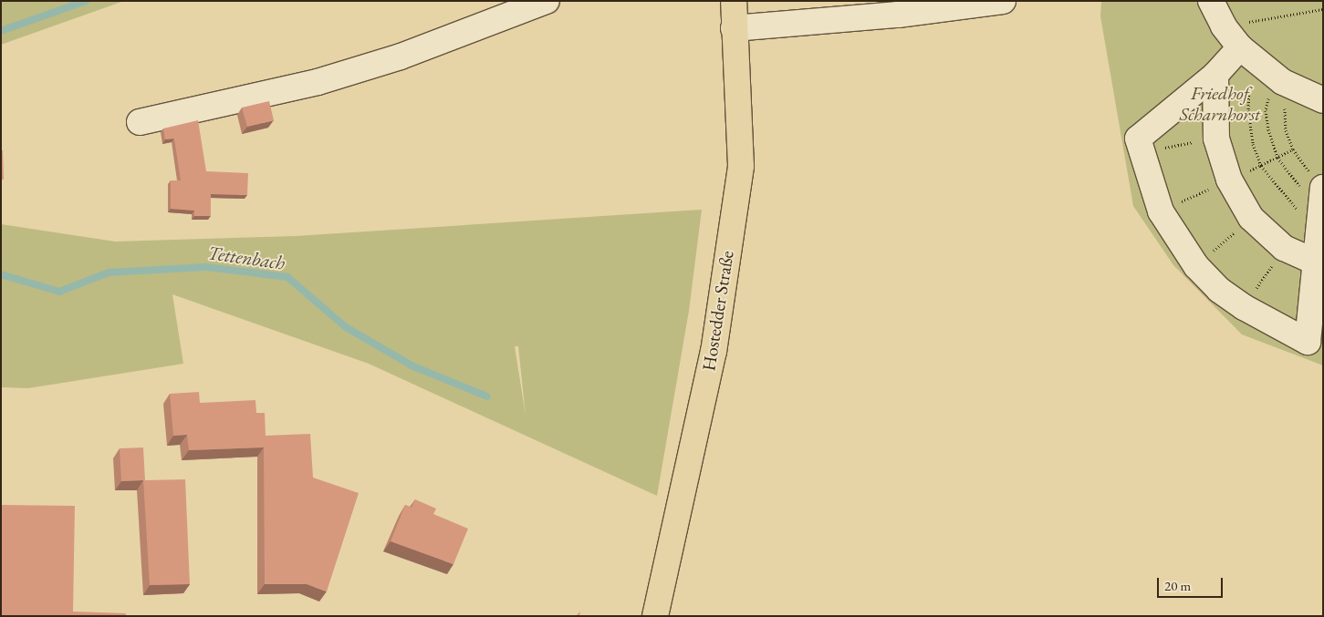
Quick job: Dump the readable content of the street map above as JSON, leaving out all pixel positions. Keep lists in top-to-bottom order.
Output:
{
  "streets": {
    "main road": ["Hostedder Straße"]
  },
  "water": ["Tettenbach"],
  "parks": ["Friedhof Scharnhorst"],
  "scale_bar": "20 m"
}
